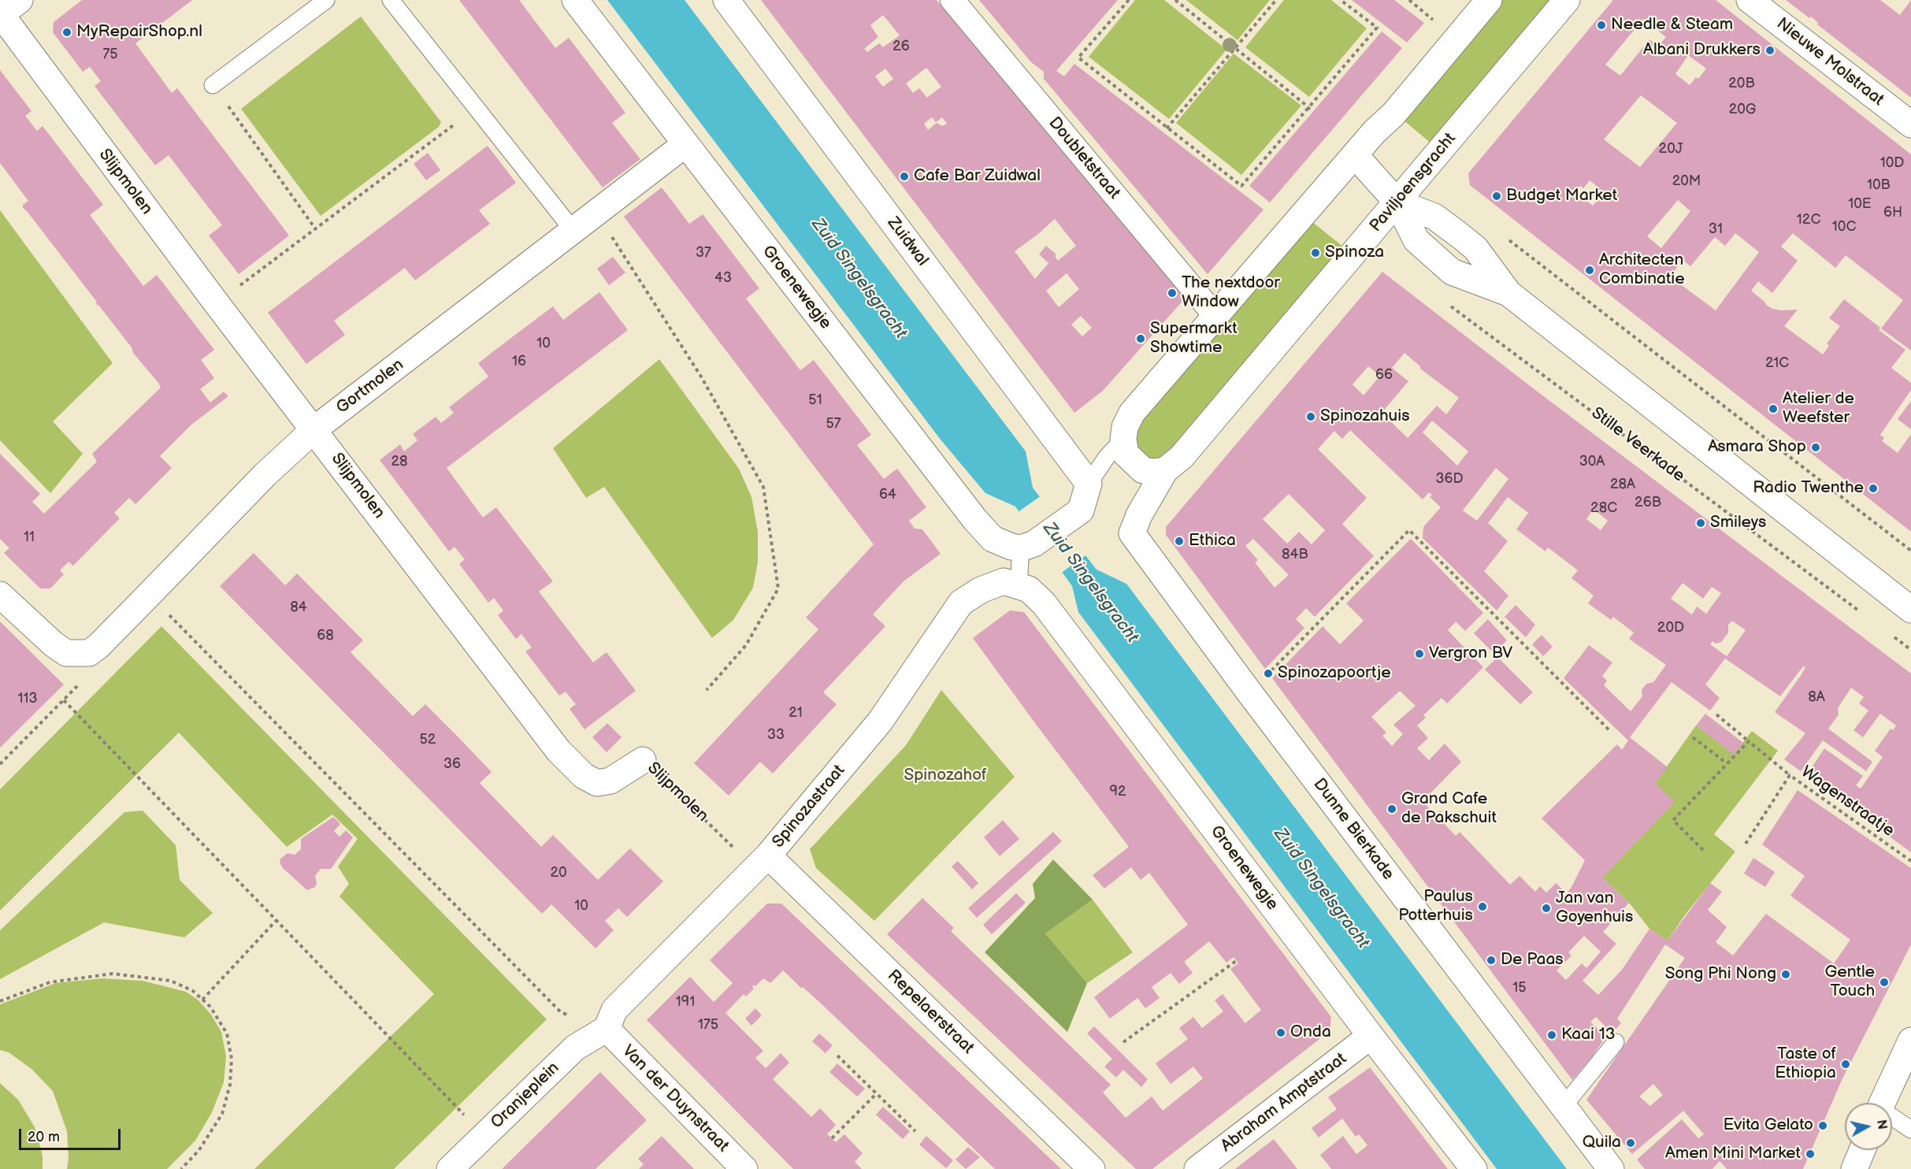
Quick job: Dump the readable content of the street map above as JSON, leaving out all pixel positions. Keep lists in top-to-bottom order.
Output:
{
  "streets": {
    "street": [
      "Nieuwe Molstraat",
      "Doubletstraat",
      "Slijpmolen",
      "Paviljoensgracht",
      "Zuidwal",
      "Groenewegje",
      "Gortmolen",
      "Spinozastraat",
      "Dunne Bierkade",
      "Repelaerstraat",
      "Oranjeplein",
      "Van der Duynstraat",
      "Abraham Amptstraat"
    ],
    "path": ["Stille Veerkade", "Wagenstraatje"]
  },
  "crossings": [
    ["Slijpmolen", "Gortmolen"],
    ["Slijpmolen", "Spinozastraat"],
    ["Slijpmolen", "Repelaerstraat"],
    ["Paviljoensgracht", "Dunne Bierkade"],
    ["Groenewegje", "Gortmolen"],
    ["Groenewegje", "Spinozastraat"],
    ["Groenewegje", "Abraham Amptstraat"],
    ["Spinozastraat", "Repelaerstraat"],
    ["Spinozastraat", "Oranjeplein"],
    ["Spinozastraat", "Van der Duynstraat"],
    ["Oranjeplein", "Van der Duynstraat"]
  ],
  "water": ["Zuid Singelsgracht"],
  "parks": ["Spinozahof"],
  "places": [
    "Needle & Steam",
    "MyRepairShop.nl",
    "Albani Drukkers",
    "Cafe Bar Zuidwal",
    "Budget Market",
    "Spinoza",
    "Architecten Combinatie",
    "The nextdoor Window",
    "Supermarkt Showtime",
    "Atelier de Weefster",
    "Spinozahuis",
    "Asmara Shop",
    "Radio Twenthe",
    "Smileys",
    "Ethica",
    "Vergron BV",
    "Spinozapoortje",
    "Grand Cafe de Pakschuit",
    "Paulus Potterhuis",
    "Jan van Goyenhuis",
    "De Paas",
    "Song Phi Nong",
    "Gentle Touch",
    "Onda",
    "Kaai 13",
    "Taste of Ethiopia",
    "Evita Gelato",
    "Quila",
    "Amen Mini Market"
  ],
  "house_numbers": [
    "26",
    "75",
    "20B",
    "20G",
    "20J",
    "10D",
    "20M",
    "10B",
    "10E",
    "6H",
    "12C",
    "10C",
    "31",
    "37",
    "43",
    "10",
    "16",
    "21C",
    "66",
    "51",
    "57",
    "28",
    "30A",
    "36D",
    "28A",
    "64",
    "26B",
    "28C",
    "11",
    "84B",
    "84",
    "20D",
    "68",
    "8A",
    "113",
    "21",
    "33",
    "52",
    "36",
    "92",
    "20",
    "10",
    "15",
    "191",
    "175"
  ],
  "scale_bar": "20 m",
  "north": "right"
}
